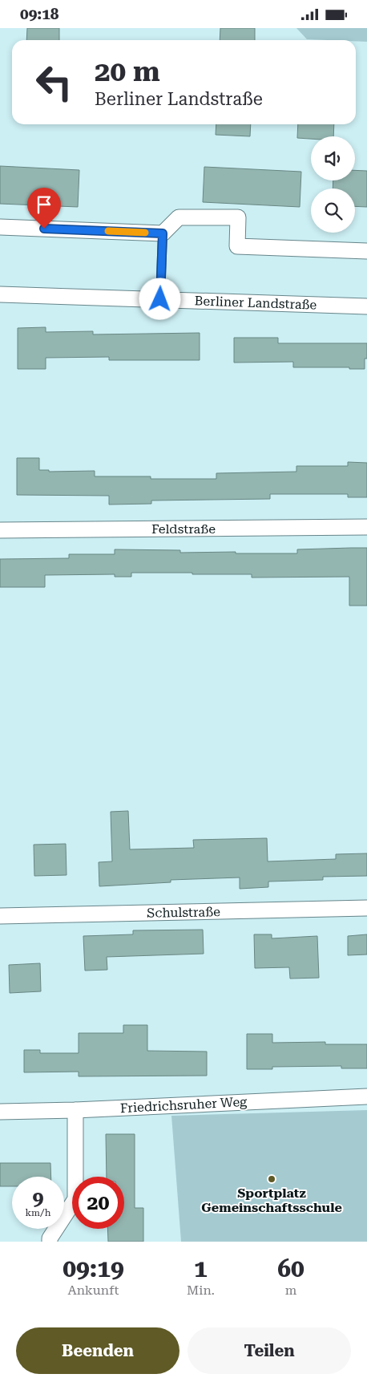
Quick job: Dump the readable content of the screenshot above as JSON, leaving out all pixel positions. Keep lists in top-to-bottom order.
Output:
{
  "streets": {
    "street": [
      "Berliner Landstraße",
      "Feldstraße",
      "Schulstraße",
      "Friedrichsruher Weg"
    ]
  },
  "places": ["Sportplatz Gemeinschaftsschule"],
  "page": {
    "status": "09:18",
    "turn": ["20 m", "Berliner Landstraße"],
    "speed": "9 km/h",
    "limit": "20",
    "eta": [
      "09:19",
      "Ankunft",
      "1",
      "Min.",
      "60",
      "m"
    ],
    "buttons": ["Beenden", "Teilen"]
  }
}
